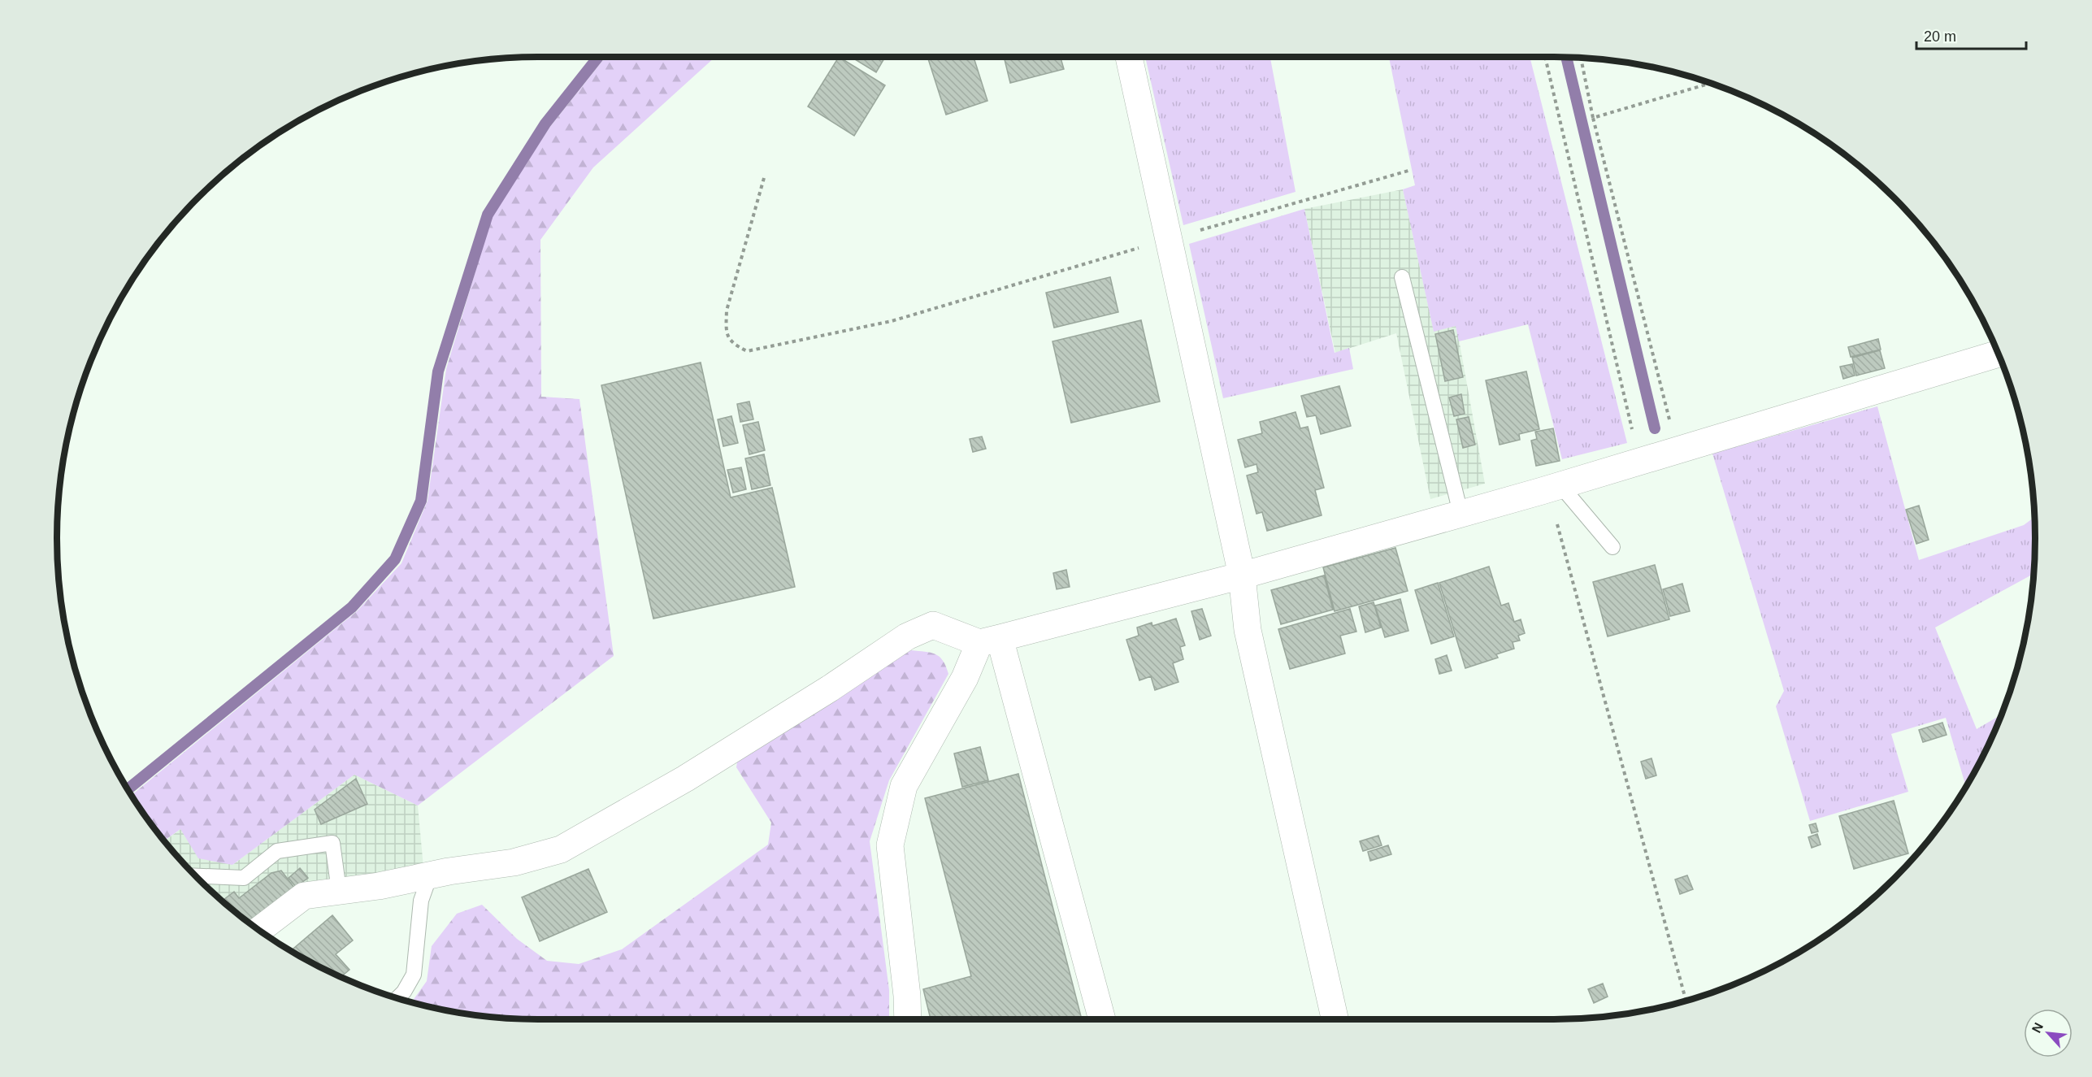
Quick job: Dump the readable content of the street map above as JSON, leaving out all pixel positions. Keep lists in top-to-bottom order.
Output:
{
  "scale_bar": "20 m",
  "north": "top left"
}
